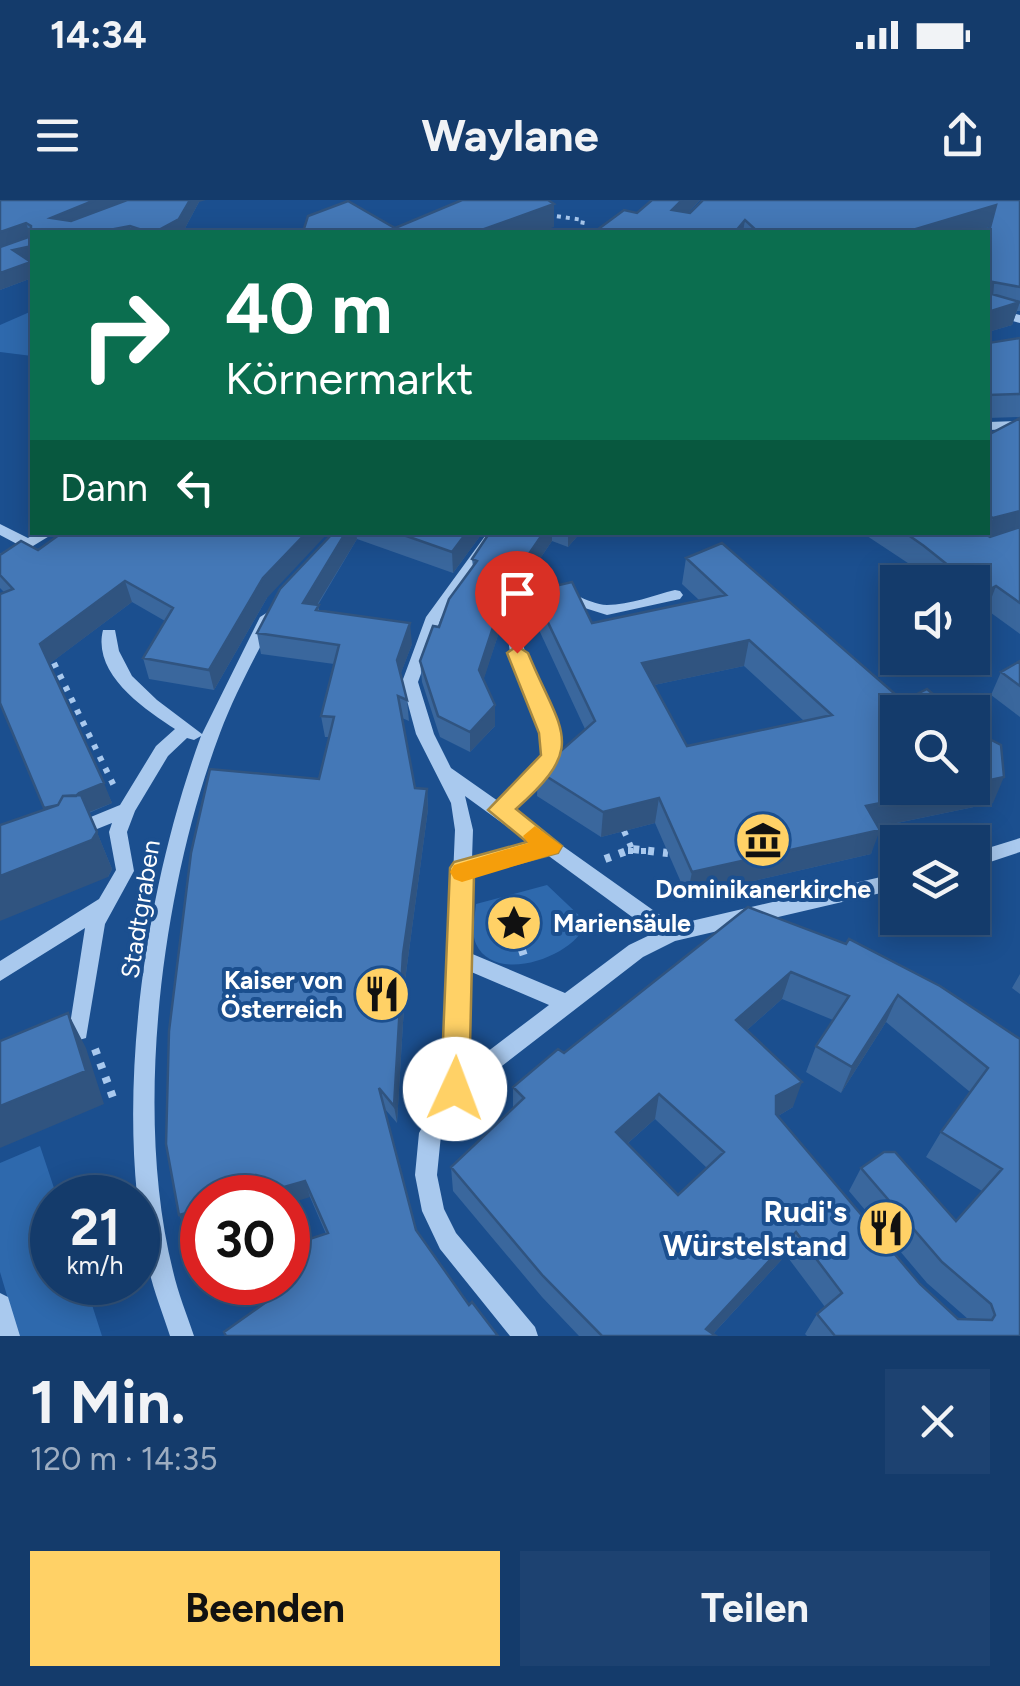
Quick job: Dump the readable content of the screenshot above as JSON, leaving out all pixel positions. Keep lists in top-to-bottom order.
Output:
{
  "streets": {
    "street": ["Stadtgraben"]
  },
  "places": {
    "museum": ["Dominikanerkirche"],
    "place": ["Mariensäule"],
    "restaurant": ["Kaiser von Österreich", "Rudi's Würstelstand"]
  },
  "page": {
    "status": "14:34",
    "header": "Waylane",
    "turn": ["40 m", "Körnermarkt"],
    "then": "Dann",
    "speed": "21 km/h",
    "limit": "30",
    "heading": ["1 Min.", "120 m · 14:35"],
    "buttons": ["Beenden", "Teilen"]
  }
}
